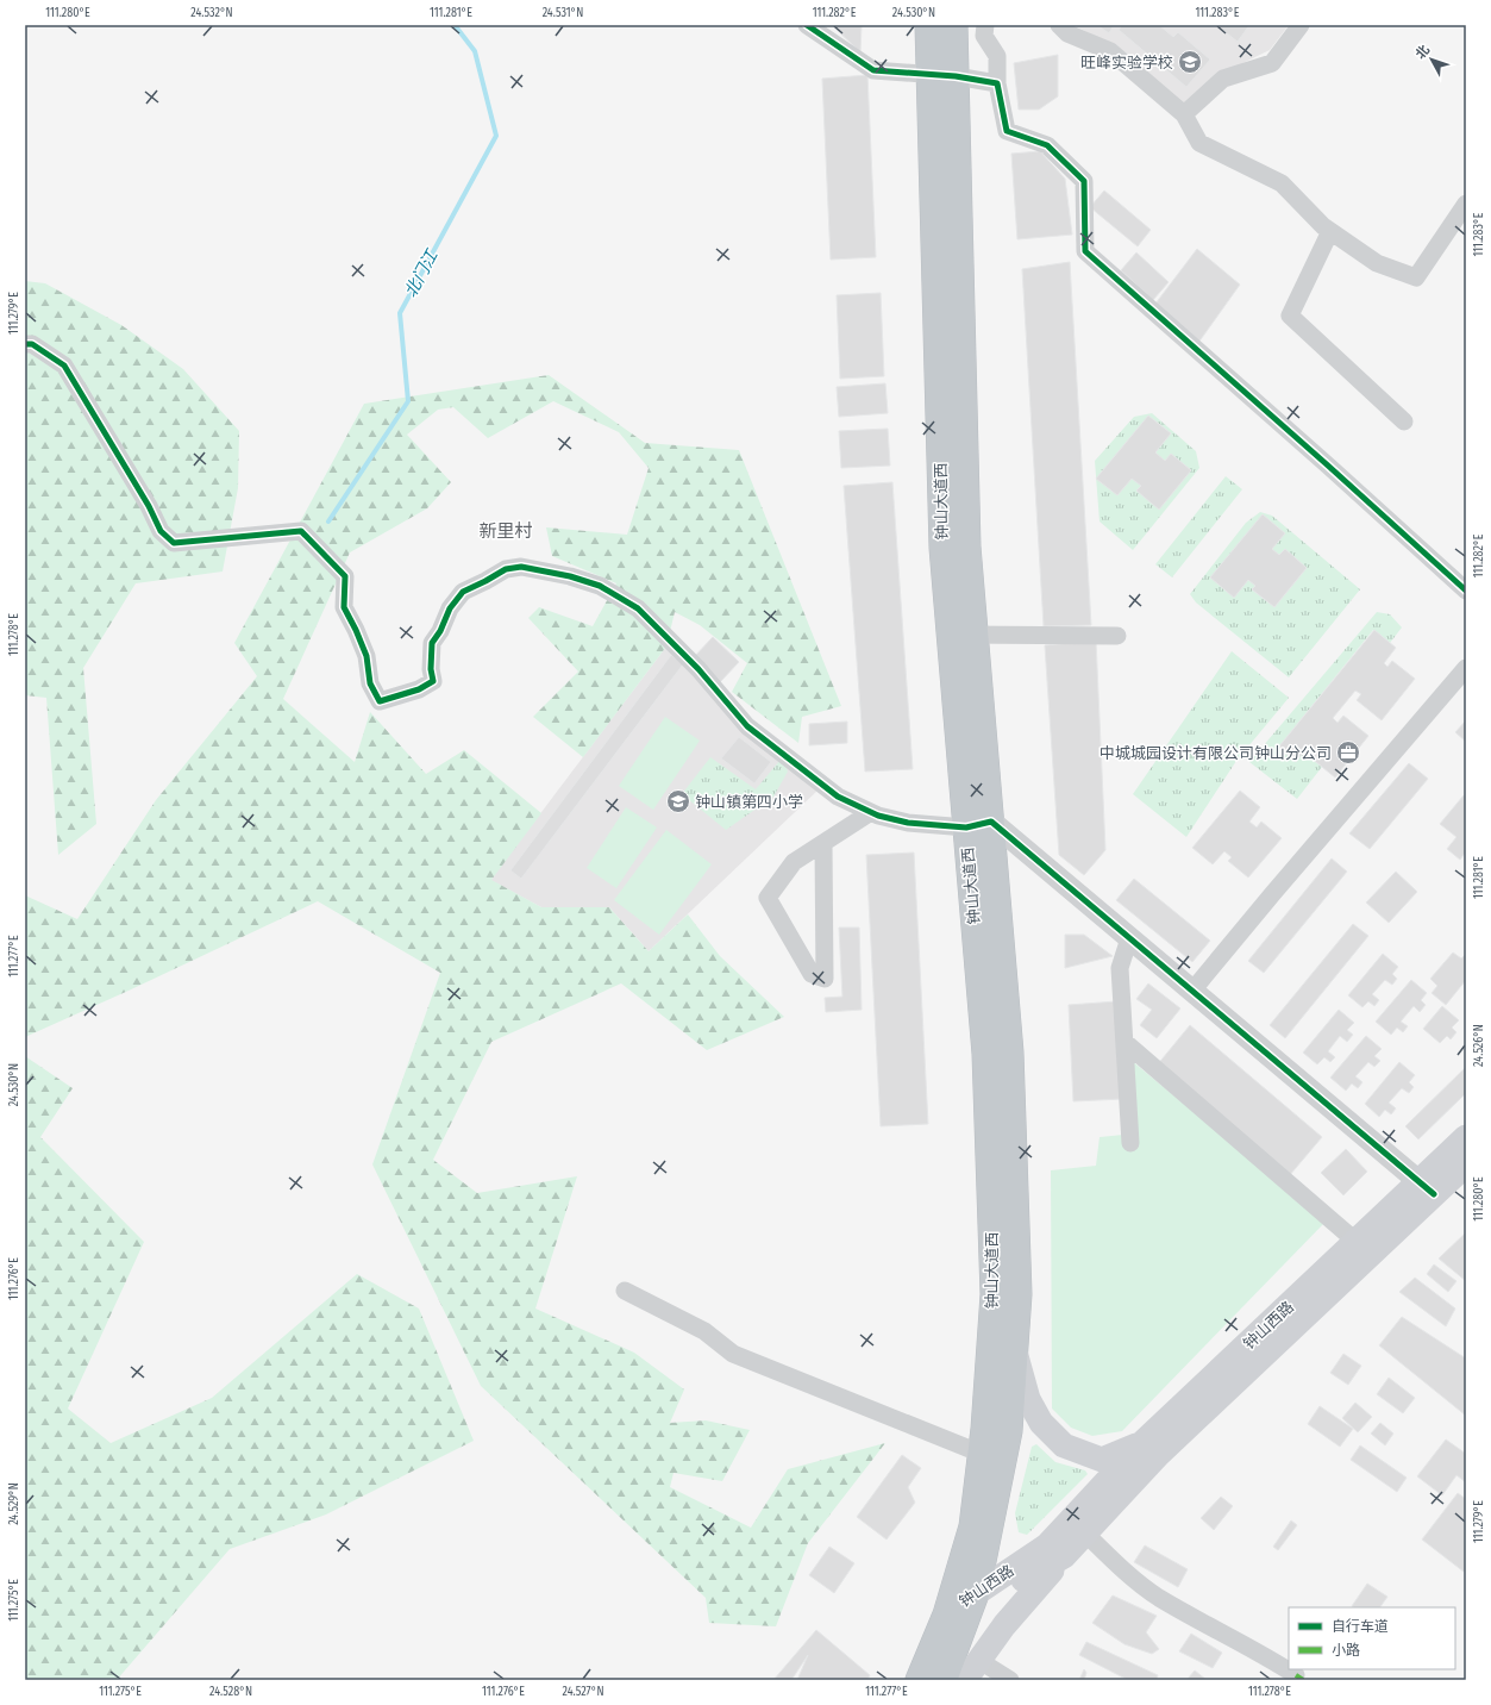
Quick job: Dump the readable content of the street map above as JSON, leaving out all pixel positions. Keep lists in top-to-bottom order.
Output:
{
  "streets": {
    "highway": ["钟山大道西"],
    "main road": ["钟山西路"]
  },
  "crossings": [
    ["钟山大道西", "钟山西路"]
  ],
  "districts": ["新里村"],
  "water": ["北门江"],
  "places": {
    "school or university": ["旺峰实验学校", "钟山镇第四小学"],
    "office": ["中城城园设计有限公司钟山分公司"]
  },
  "legend": ["自行车道", "小路"],
  "north": "top left",
  "coordinates": [
    "111.280°E",
    "24.532°N",
    "111.281°E",
    "24.531°N",
    "111.282°E",
    "24.530°N",
    "111.283°E",
    "111.279°E",
    "111.278°E",
    "111.277°E",
    "24.526°N",
    "111.276°E",
    "24.529°N",
    "111.275°E",
    "24.528°N",
    "24.527°N"
  ]
}
